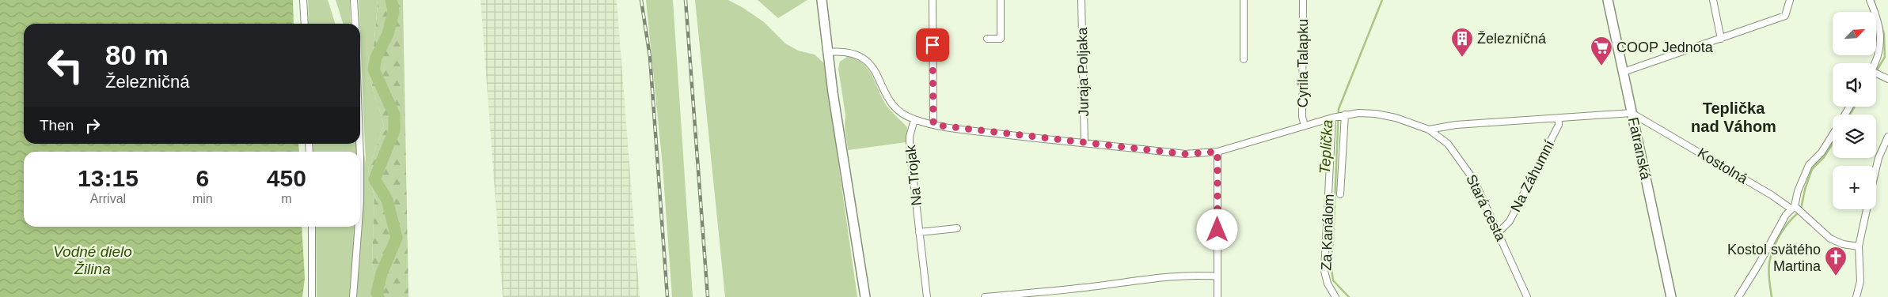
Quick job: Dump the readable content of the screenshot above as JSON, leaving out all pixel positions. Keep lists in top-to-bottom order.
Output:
{
  "streets": {
    "main road": ["Fatranská"],
    "street": [
      "Cyrila Talapku",
      "Juraja Poljaka",
      "Kostolná",
      "Na Trojak",
      "Na Záhumní",
      "Stará cesta",
      "Za Kanálom"
    ]
  },
  "crossings": [
    ["Fatranská", "Kostolná"],
    ["Na Záhumní", "Stará cesta"]
  ],
  "districts": ["Teplička nad Váhom"],
  "water": ["Teplička", "Vodné dielo Žilina"],
  "places": {
    "building": ["Železničná"],
    "supermarket": ["COOP Jednota"],
    "church": ["Kostol svätého Martina"]
  },
  "north": "top right",
  "page": {
    "map_buttons": "+",
    "turn": ["80 m", "Železničná"],
    "then": "Then",
    "eta": [
      "13:15",
      "Arrival",
      "6",
      "min",
      "450",
      "m"
    ]
  }
}
